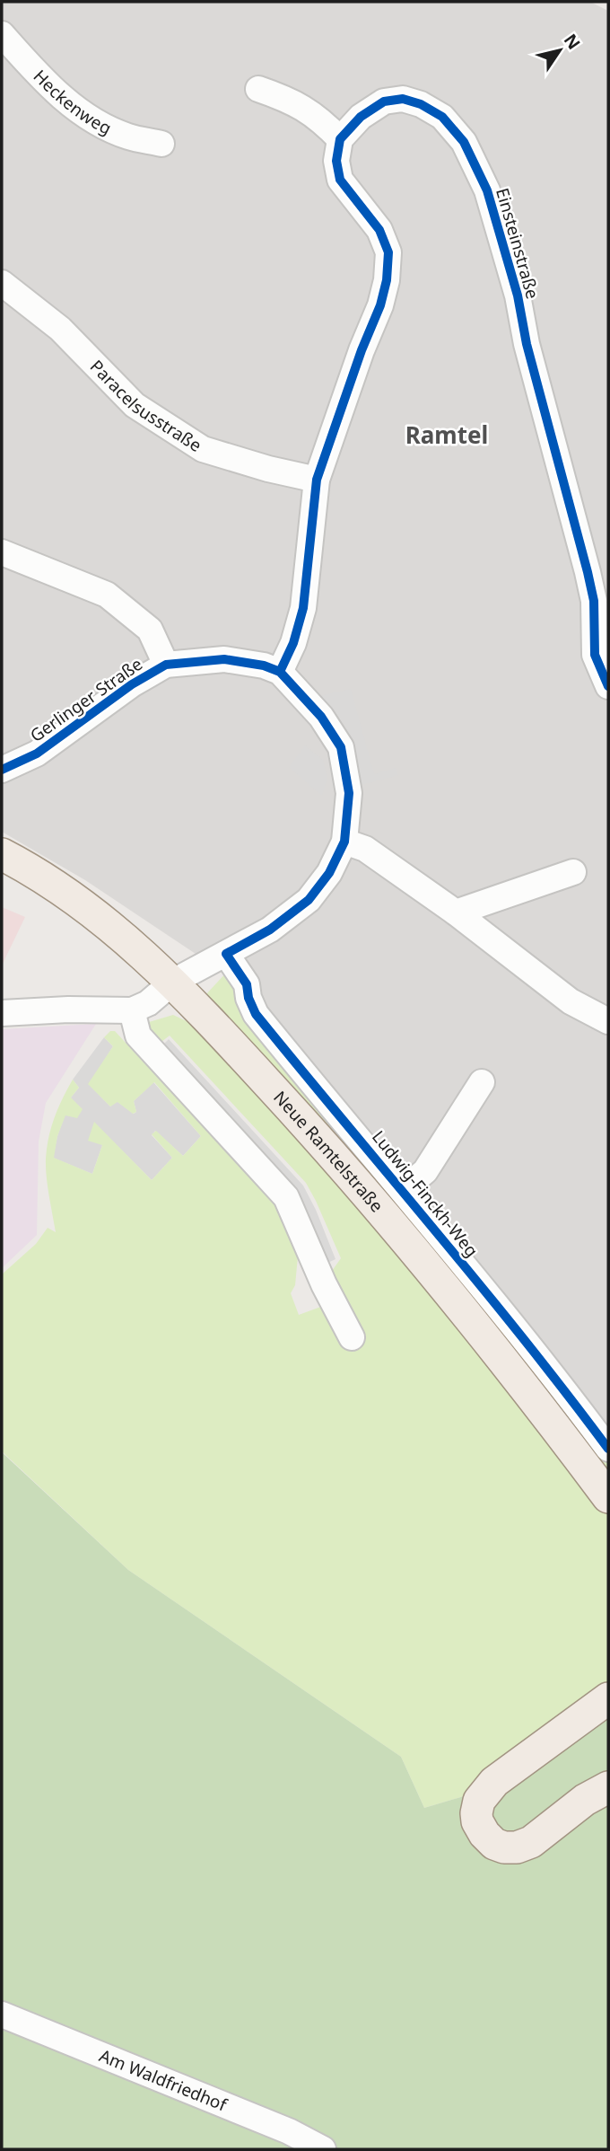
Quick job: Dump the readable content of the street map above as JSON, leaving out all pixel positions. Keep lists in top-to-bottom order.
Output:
{
  "streets": {
    "main road": ["Neue Ramtelstraße"],
    "street": [
      "Heckenweg",
      "Einsteinstraße",
      "Paracelsusstraße",
      "Gerlinger Straße",
      "Ludwig-Finckh-Weg",
      "Am Waldfriedhof"
    ]
  },
  "districts": ["Ramtel"],
  "north": "top right"
}
